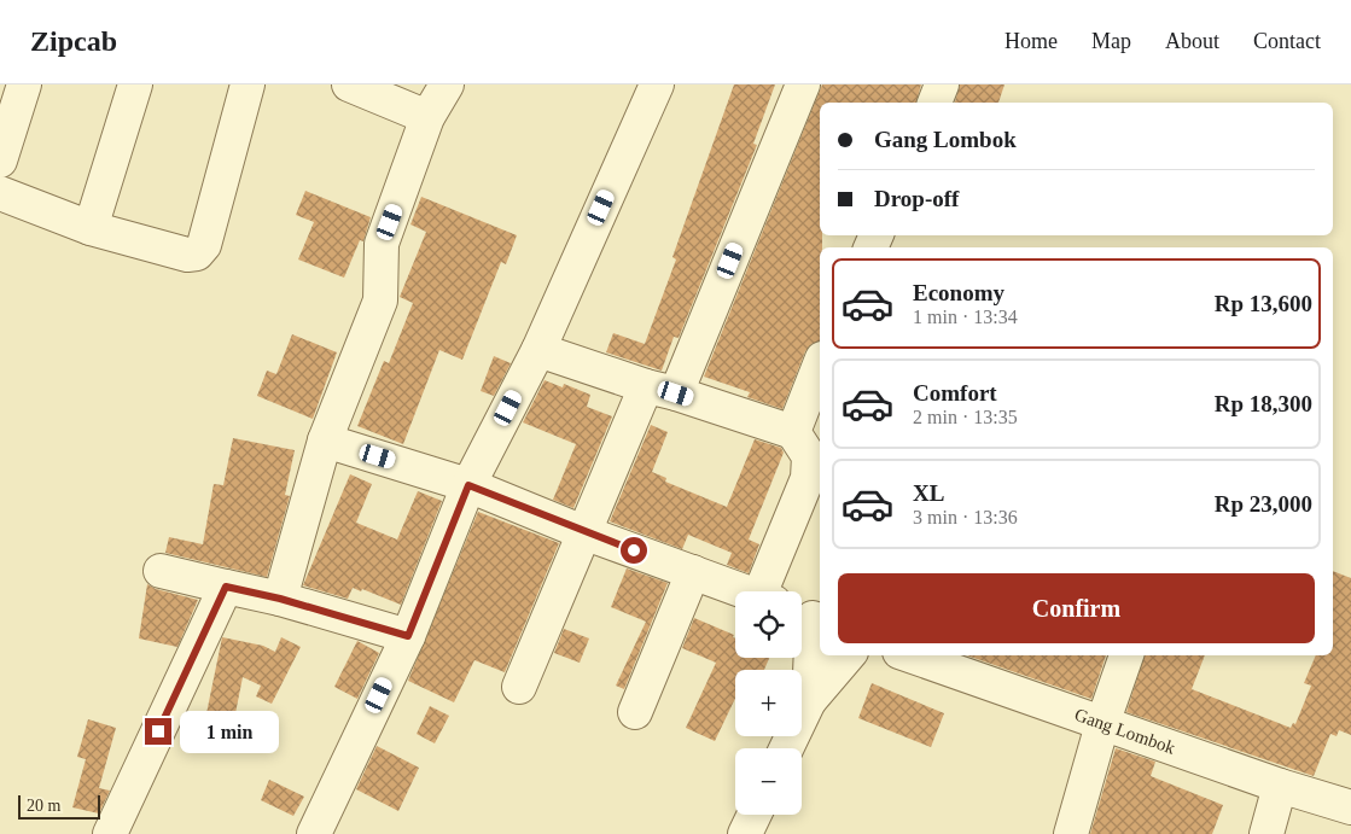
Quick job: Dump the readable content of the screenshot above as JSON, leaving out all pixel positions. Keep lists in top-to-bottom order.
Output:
{
  "streets": {
    "street": ["Gang Lombok"]
  },
  "scale_bar": "20 m",
  "page": {
    "header": "Zipcab",
    "nav": [
      "Home",
      "Map",
      "About",
      "Contact"
    ],
    "banner": ["Gang Lombok", "Drop-off"],
    "list": [
      {
        "name": "Economy",
        "note": "1 min · 13:34",
        "value": "Rp 13,600"
      },
      {
        "name": "Comfort",
        "note": "2 min · 13:35",
        "value": "Rp 18,300"
      },
      {
        "name": "XL",
        "note": "3 min · 13:36",
        "value": "Rp 23,000"
      }
    ],
    "buttons": "Confirm",
    "map_buttons": ["+", "−"],
    "bubble": "1 min",
    "scale": "20 m"
  }
}
